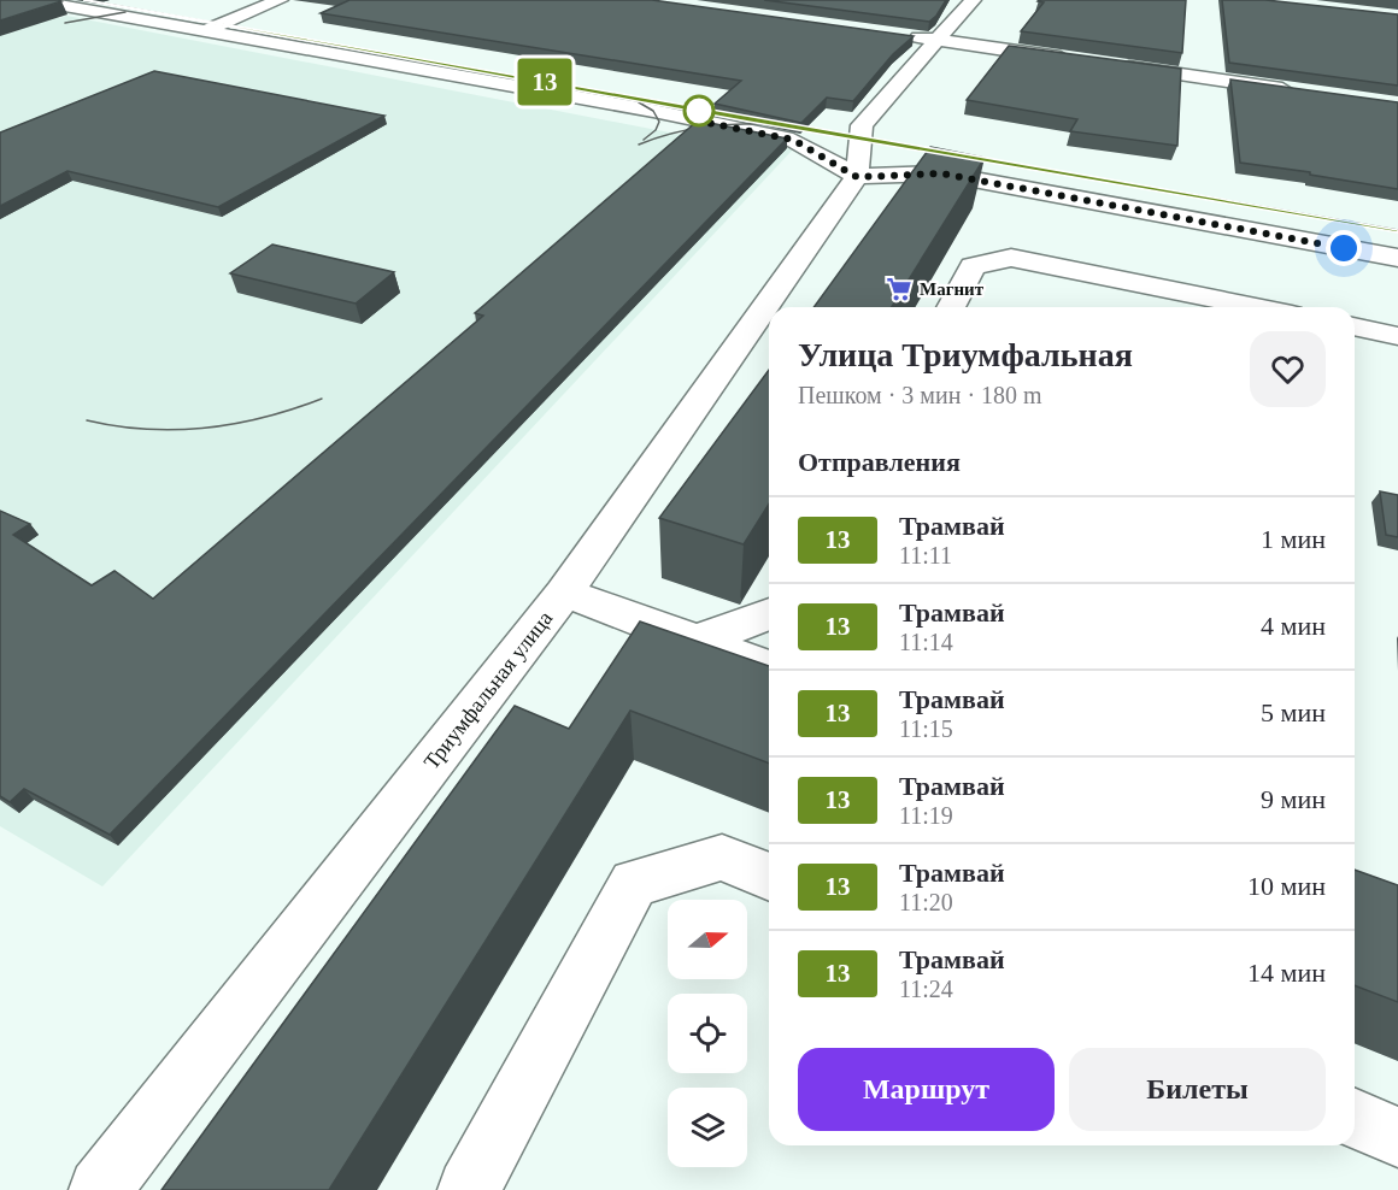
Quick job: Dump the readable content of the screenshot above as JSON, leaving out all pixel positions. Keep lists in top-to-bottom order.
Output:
{
  "streets": {
    "street": ["Триумфальная улица"]
  },
  "places": {
    "supermarket": ["Магнит"]
  },
  "lines": ["tram line 13"],
  "north": "right",
  "page": {
    "on_map": "13",
    "heading": [
      ["Улица Триумфальная", "Пешком · 3 мин · 180 m"],
      "Отправления"
    ],
    "list": [
      {
        "mark": "13",
        "name": "Трамвай",
        "note": "11:11",
        "value": "1 мин"
      },
      {
        "mark": "13",
        "name": "Трамвай",
        "note": "11:14",
        "value": "4 мин"
      },
      {
        "mark": "13",
        "name": "Трамвай",
        "note": "11:15",
        "value": "5 мин"
      },
      {
        "mark": "13",
        "name": "Трамвай",
        "note": "11:19",
        "value": "9 мин"
      },
      {
        "mark": "13",
        "name": "Трамвай",
        "note": "11:20",
        "value": "10 мин"
      },
      {
        "mark": "13",
        "name": "Трамвай",
        "note": "11:24",
        "value": "14 мин"
      }
    ],
    "buttons": ["Маршрут", "Билеты"]
  }
}
